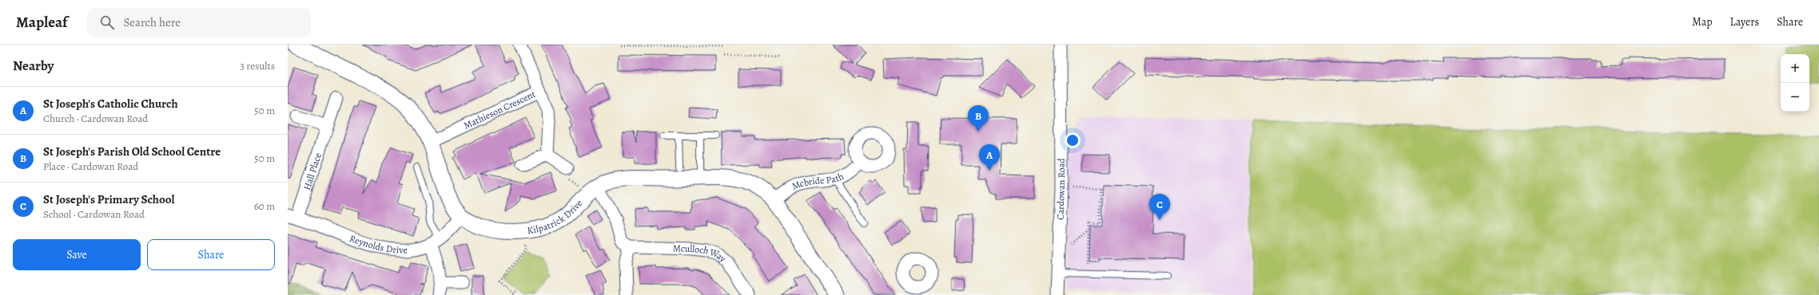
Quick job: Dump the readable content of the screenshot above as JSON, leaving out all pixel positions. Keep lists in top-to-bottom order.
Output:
{
  "streets": {
    "street": [
      "Mathieson Crescent",
      "Hall Place",
      "Mcbride Path",
      "Cardowan Road",
      "Kilpatrick Drive",
      "Reynolds Drive",
      "Mculloch Way"
    ]
  },
  "crossings": [
    ["Mathieson Crescent", "Kilpatrick Drive"],
    ["Hall Place", "Reynolds Drive"],
    ["Mcbride Path", "Kilpatrick Drive"]
  ],
  "page": {
    "header": "Mapleaf",
    "search": "Search here",
    "nav": ["Map", "Layers", "Share"],
    "heading": ["Nearby", "3 results"],
    "map_buttons": ["+", "−"],
    "list": [
      {
        "mark": "A",
        "name": "St Joseph's Catholic Church",
        "note": "Church · Cardowan Road",
        "value": "50 m"
      },
      {
        "mark": "B",
        "name": "St Joseph's Parish Old School Centre",
        "note": "Place · Cardowan Road",
        "value": "50 m"
      },
      {
        "mark": "C",
        "name": "St Joseph's Primary School",
        "note": "School · Cardowan Road",
        "value": "60 m"
      }
    ],
    "pins": ["B", "A", "C"],
    "buttons": ["Save", "Share"]
  }
}
